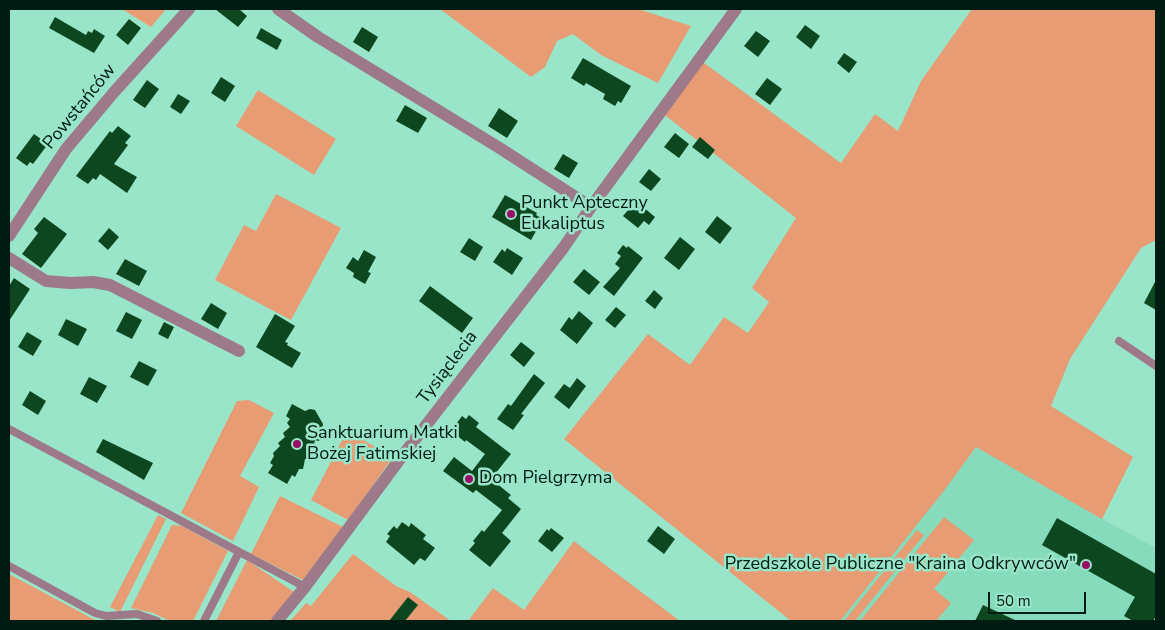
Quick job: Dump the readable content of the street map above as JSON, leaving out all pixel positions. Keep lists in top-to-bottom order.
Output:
{
  "streets": {
    "street": ["Powstańców", "Tysiąclecia"]
  },
  "places": [
    "Punkt Apteczny Eukaliptus",
    "Sanktuarium Matki Bożej Fatimskiej",
    "Dom Pielgrzyma",
    "Przedszkole Publiczne \"Kraina Odkrywców\""
  ],
  "scale_bar": "50 m"
}
